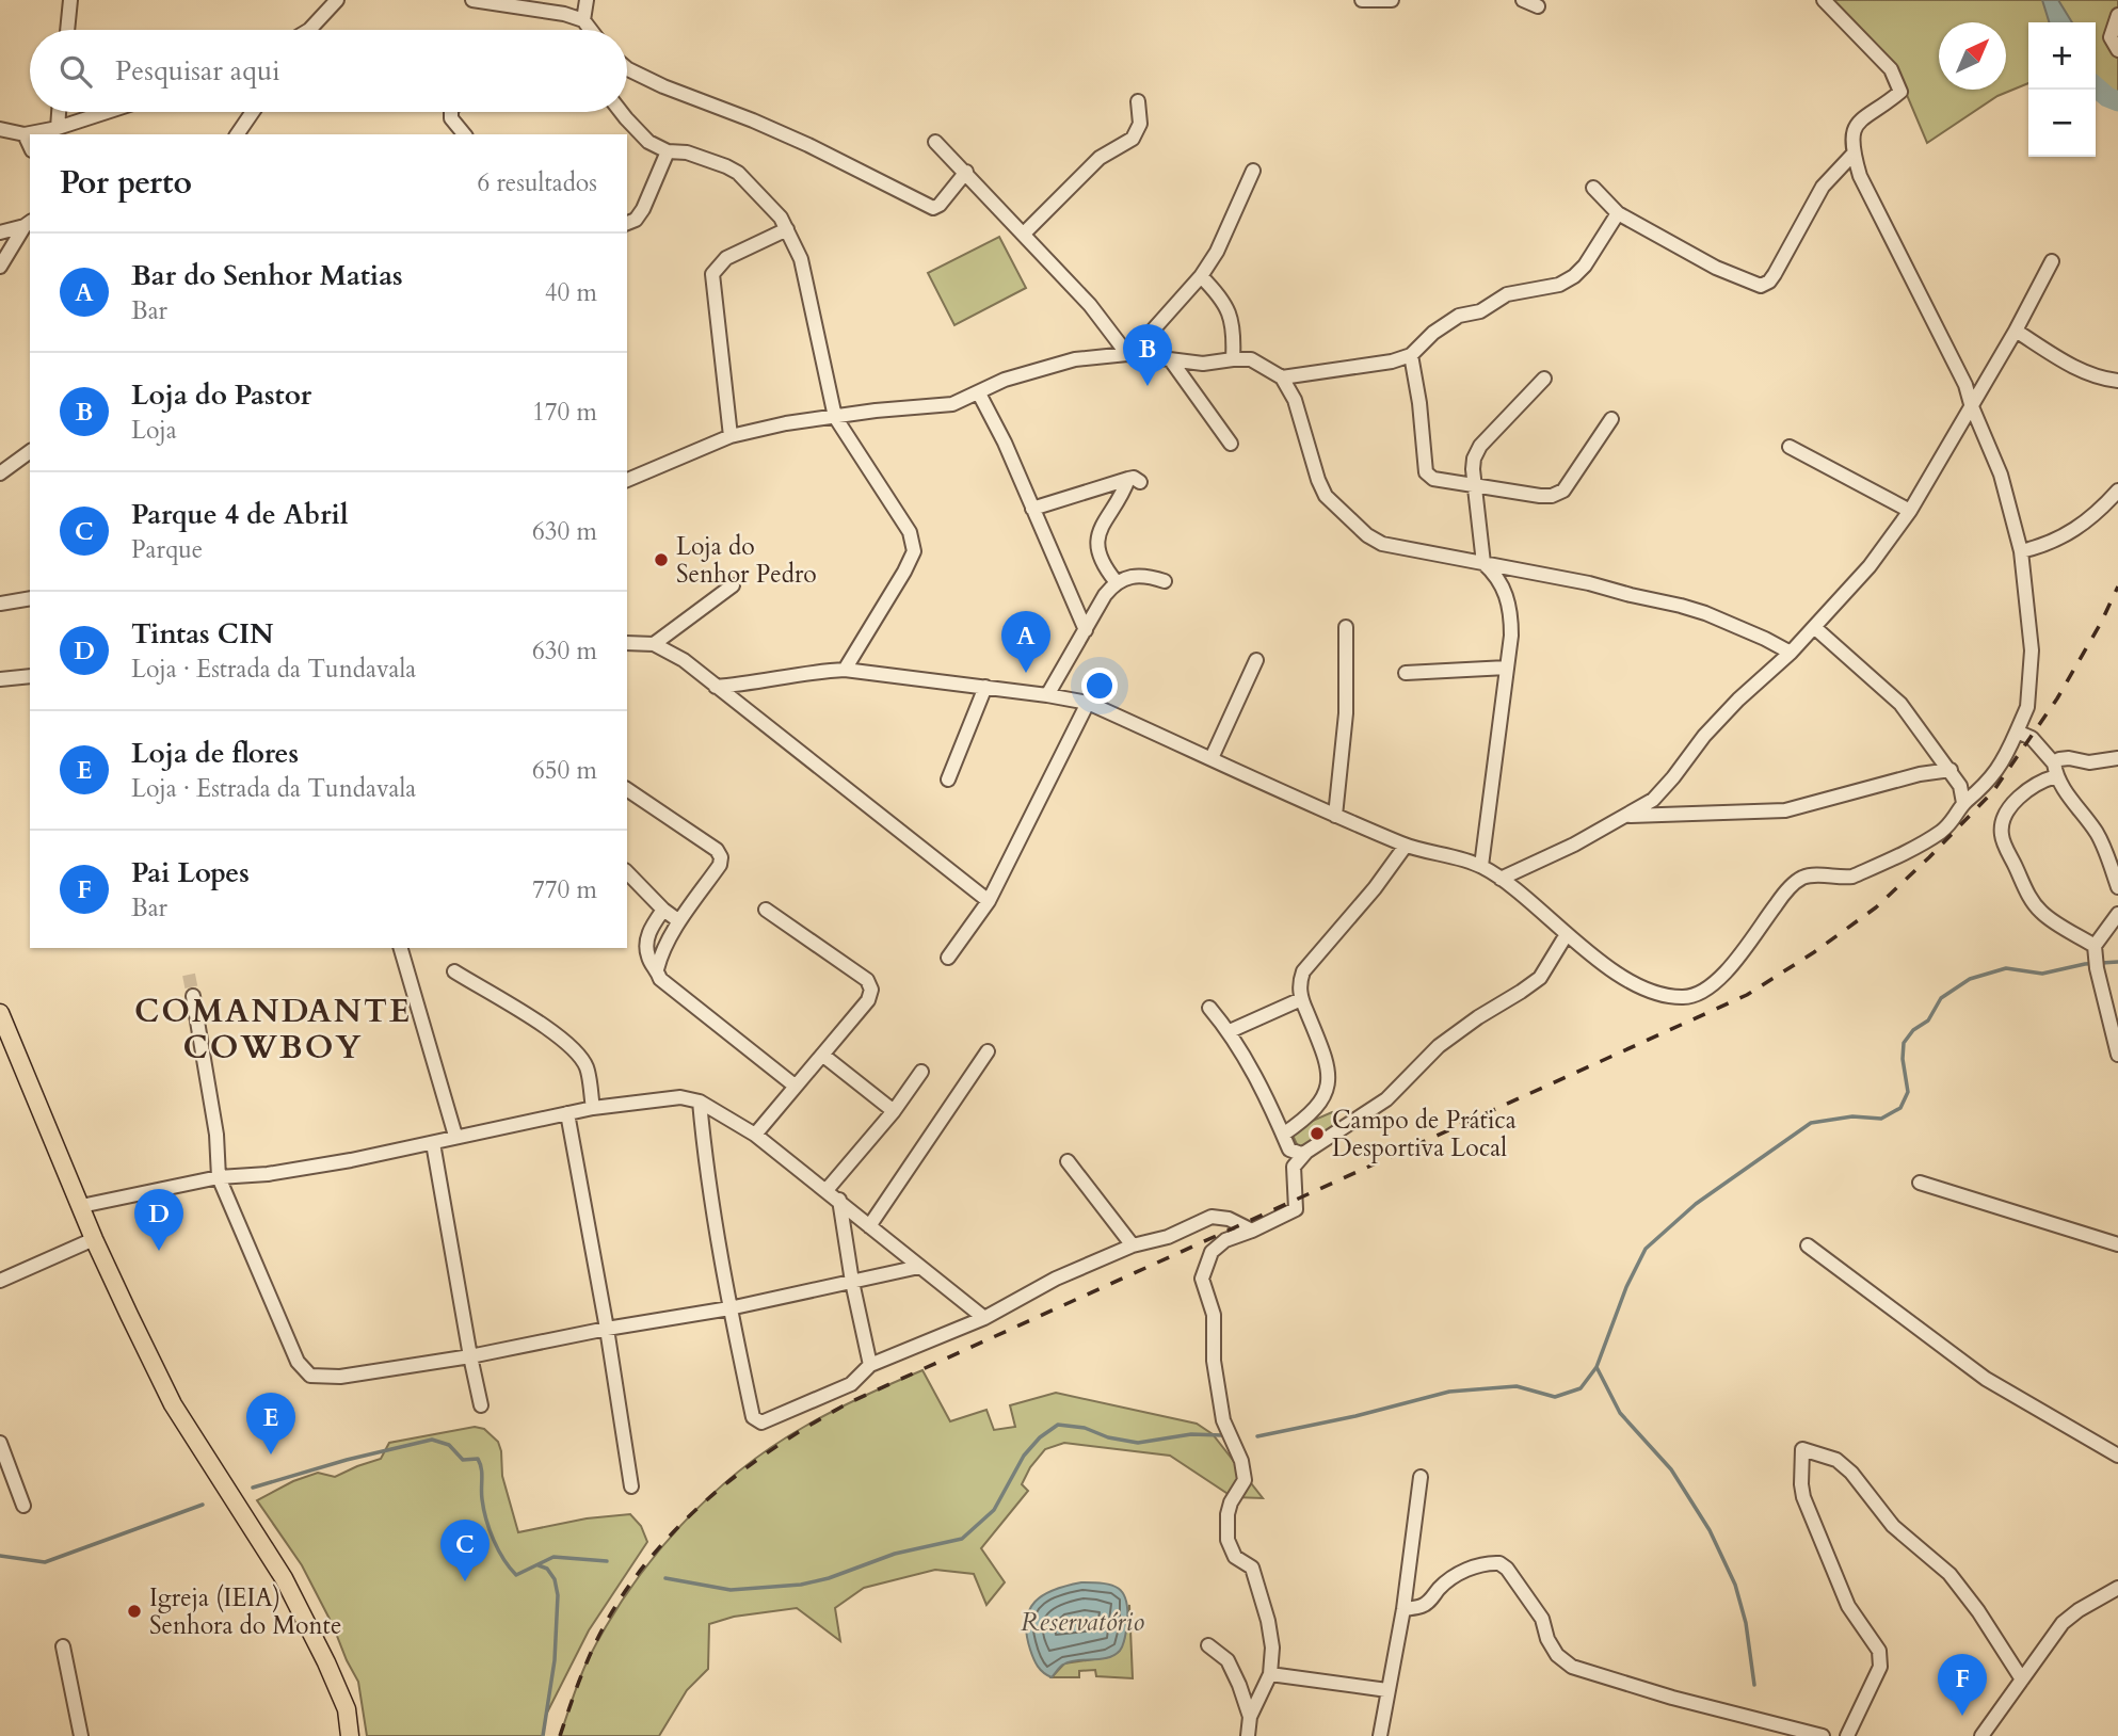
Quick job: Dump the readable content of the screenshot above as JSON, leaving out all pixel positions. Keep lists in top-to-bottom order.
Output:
{
  "districts": ["COMANDANTE COWBOY"],
  "water": ["Reservatório"],
  "places": ["Loja do Senhor Pedro", "Campo de Prática Desportiva Local", "Igreja (IEIA) Senhora do Monte"],
  "north": "top right",
  "page": {
    "map_buttons": ["+", "−"],
    "search": "Pesquisar aqui",
    "heading": ["Por perto", "6 resultados"],
    "list": [
      {
        "mark": "A",
        "name": "Bar do Senhor Matias",
        "note": "Bar",
        "value": "40 m"
      },
      {
        "mark": "B",
        "name": "Loja do Pastor",
        "note": "Loja",
        "value": "170 m"
      },
      {
        "mark": "C",
        "name": "Parque 4 de Abril",
        "note": "Parque",
        "value": "630 m"
      },
      {
        "mark": "D",
        "name": "Tintas CIN",
        "note": "Loja · Estrada da Tundavala",
        "value": "630 m"
      },
      {
        "mark": "E",
        "name": "Loja de flores",
        "note": "Loja · Estrada da Tundavala",
        "value": "650 m"
      },
      {
        "mark": "F",
        "name": "Pai Lopes",
        "note": "Bar",
        "value": "770 m"
      }
    ],
    "pins": [
      "B",
      "A",
      "D",
      "E",
      "C",
      "F"
    ]
  }
}
